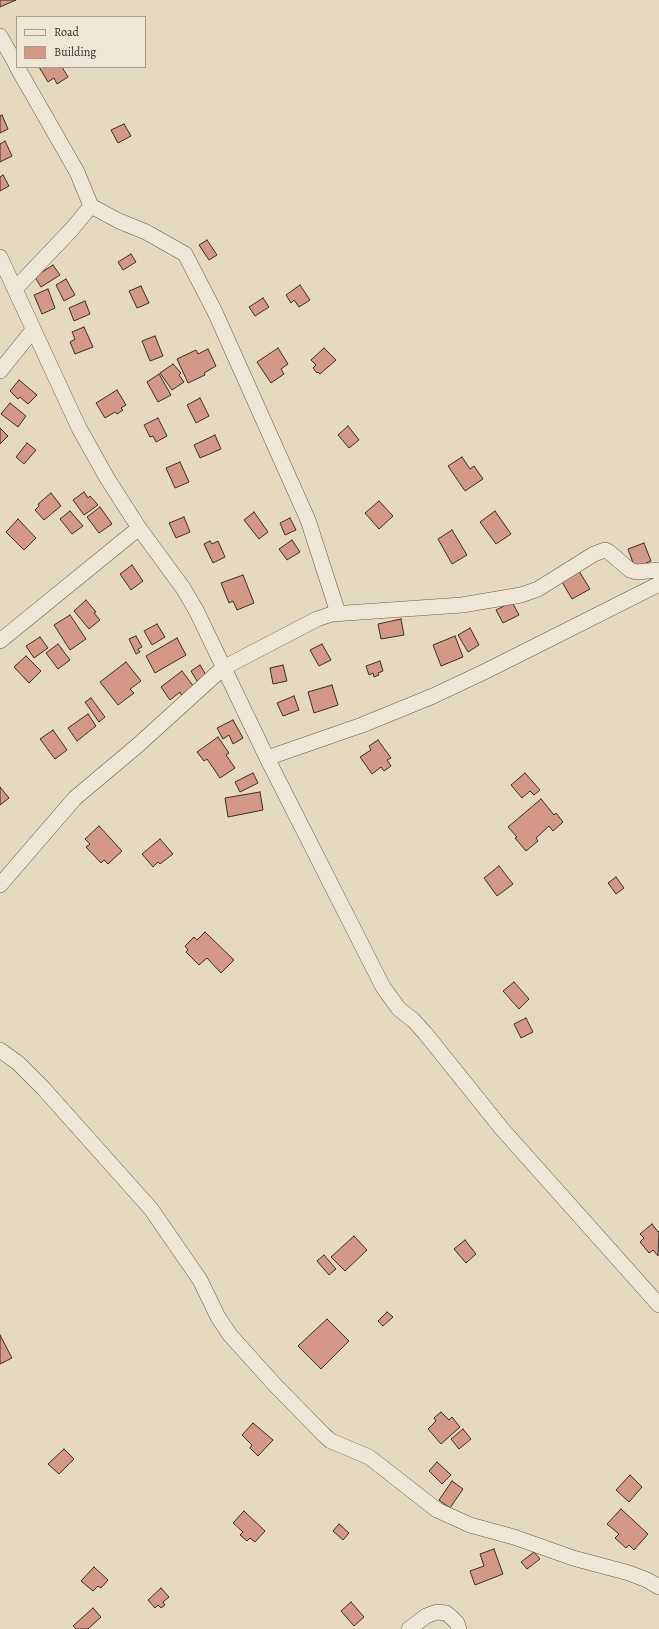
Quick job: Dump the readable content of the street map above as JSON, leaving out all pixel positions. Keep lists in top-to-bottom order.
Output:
{
  "legend": ["Road", "Building"]
}
